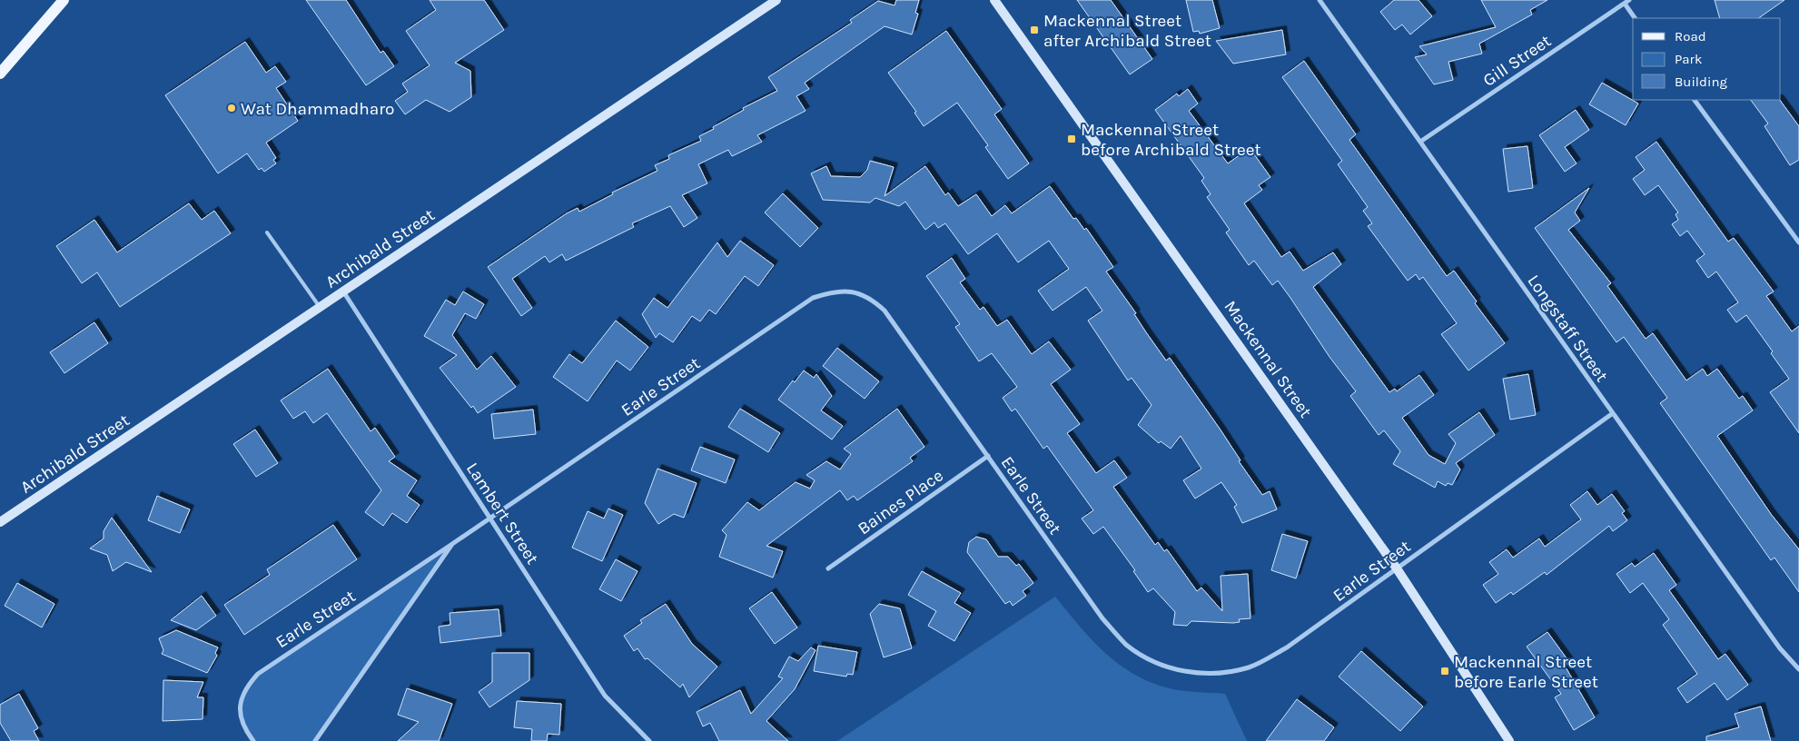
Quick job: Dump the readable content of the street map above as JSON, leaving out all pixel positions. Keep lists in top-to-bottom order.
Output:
{
  "streets": {
    "street": [
      "Gill Street",
      "Archibald Street",
      "Longstaff Street",
      "Mackennal Street",
      "Earle Street",
      "Baines Place",
      "Lambert Street"
    ]
  },
  "crossings": [
    ["Gill Street", "Longstaff Street"],
    ["Archibald Street", "Lambert Street"],
    ["Longstaff Street", "Earle Street"],
    ["Mackennal Street", "Earle Street"],
    ["Earle Street", "Baines Place"],
    ["Earle Street", "Lambert Street"]
  ],
  "places": {
    "transit": ["Mackennal Street after Archibald Street", "Mackennal Street before Archibald Street", "Mackennal Street before Earle Street"],
    "other": ["Wat Dhammadharo"]
  },
  "legend": ["Road", "Park", "Building"]
}
